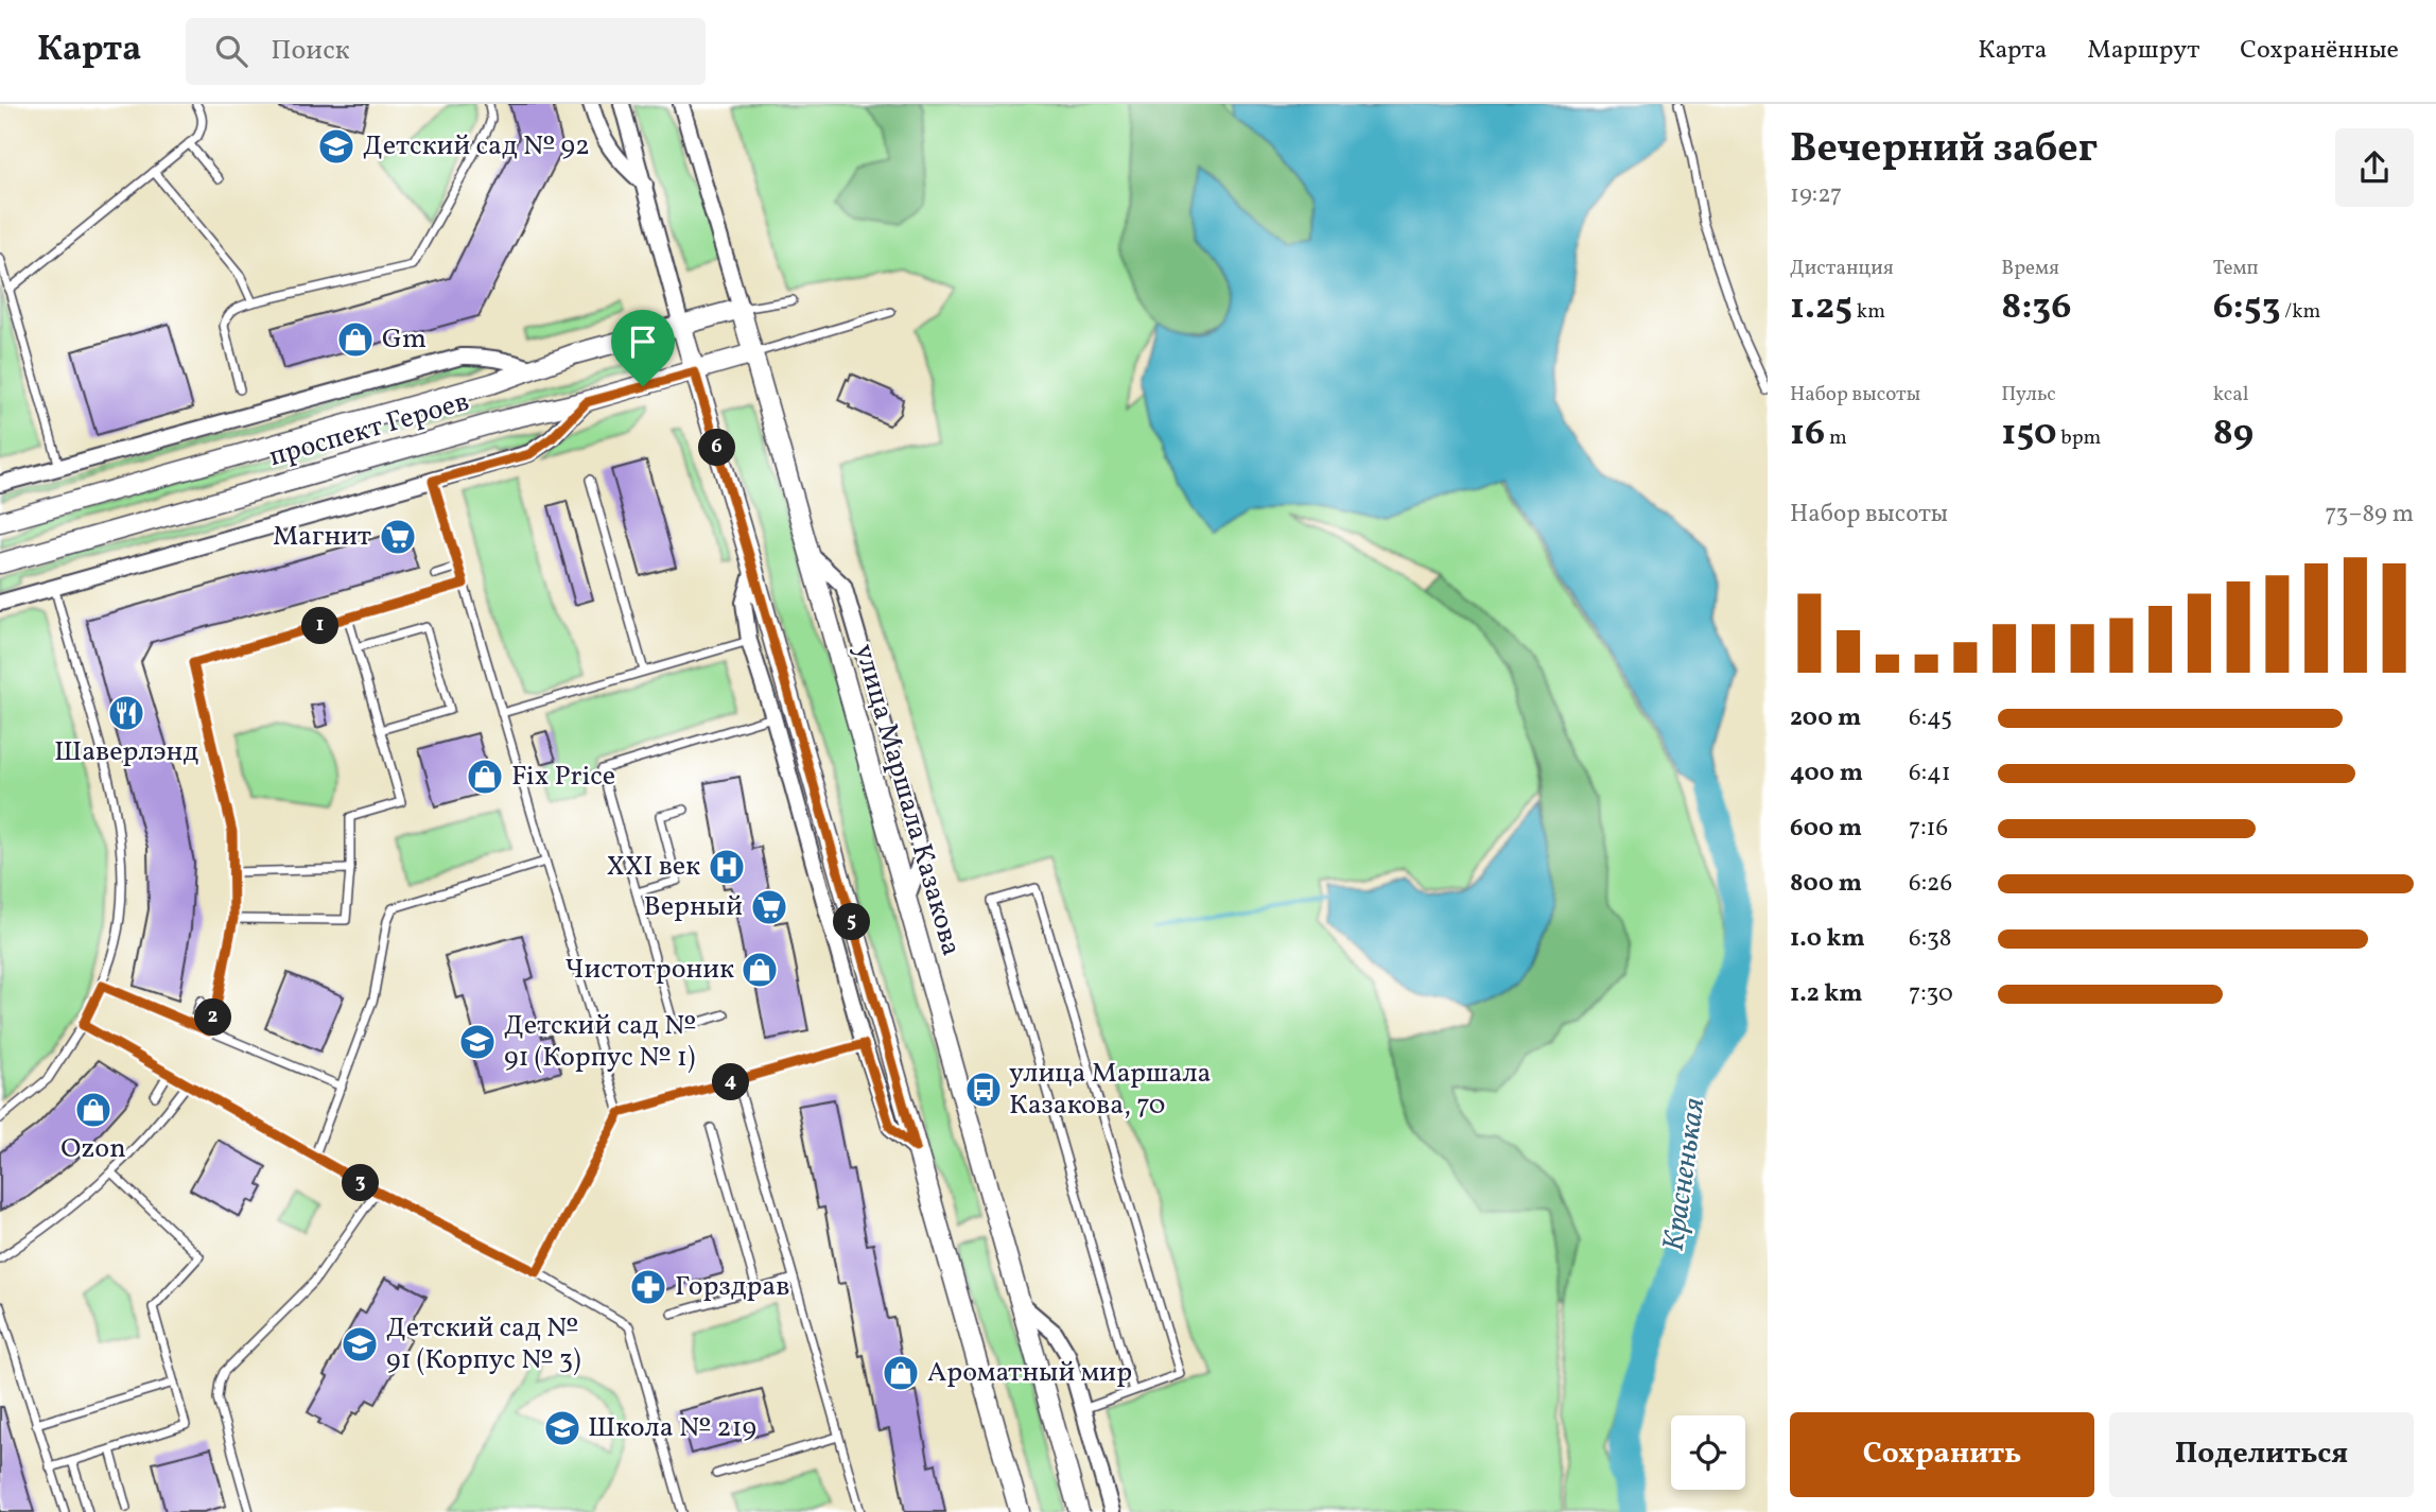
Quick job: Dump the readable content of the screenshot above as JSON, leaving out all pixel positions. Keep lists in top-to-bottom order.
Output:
{
  "streets": {
    "street": ["проспект Героев", "улица Маршала Казакова"]
  },
  "crossings": [
    ["проспект Героев", "улица Маршала Казакова"]
  ],
  "water": ["Красненькая"],
  "places": {
    "school or university": [
      "Детский сад № 92",
      "Детский сад № 91 (Корпус № 1)",
      "Детский сад № 91 (Корпус № 3)",
      "Школа № 219"
    ],
    "shop": [
      "Gm",
      "Fix Price",
      "Чистотроник",
      "Ozon",
      "Ароматный мир"
    ],
    "supermarket": ["Магнит", "Верный"],
    "restaurant": ["Шаверлэнд"],
    "hospital": ["XXI век"],
    "bus stop": ["улица Маршала Казакова, 70"],
    "pharmacy": ["Горздрав"]
  },
  "page": {
    "header": "Карта",
    "search": "Поиск",
    "nav": ["Карта", "Маршрут", "Сохранённые"],
    "heading": ["Вечерний забег", "19:27"],
    "stats": [
      ["Дистанция", "1.25 km"],
      ["Время", "8:36"],
      ["Темп", "6:53 /km"],
      ["Набор высоты", "16 m"],
      ["Пульс", "150 bpm"],
      ["kcal", "89"]
    ],
    "pins": [
      "6",
      "1",
      "5",
      "2",
      "4",
      "3"
    ],
    "chart": ["Набор высоты", "73–89 m"],
    "list": [
      {
        "name": "200 m",
        "note": "6:45"
      },
      {
        "name": "400 m",
        "note": "6:41"
      },
      {
        "name": "600 m",
        "note": "7:16"
      },
      {
        "name": "800 m",
        "note": "6:26"
      },
      {
        "name": "1.0 km",
        "note": "6:38"
      },
      {
        "name": "1.2 km",
        "note": "7:30"
      }
    ],
    "buttons": ["Сохранить", "Поделиться"]
  }
}
